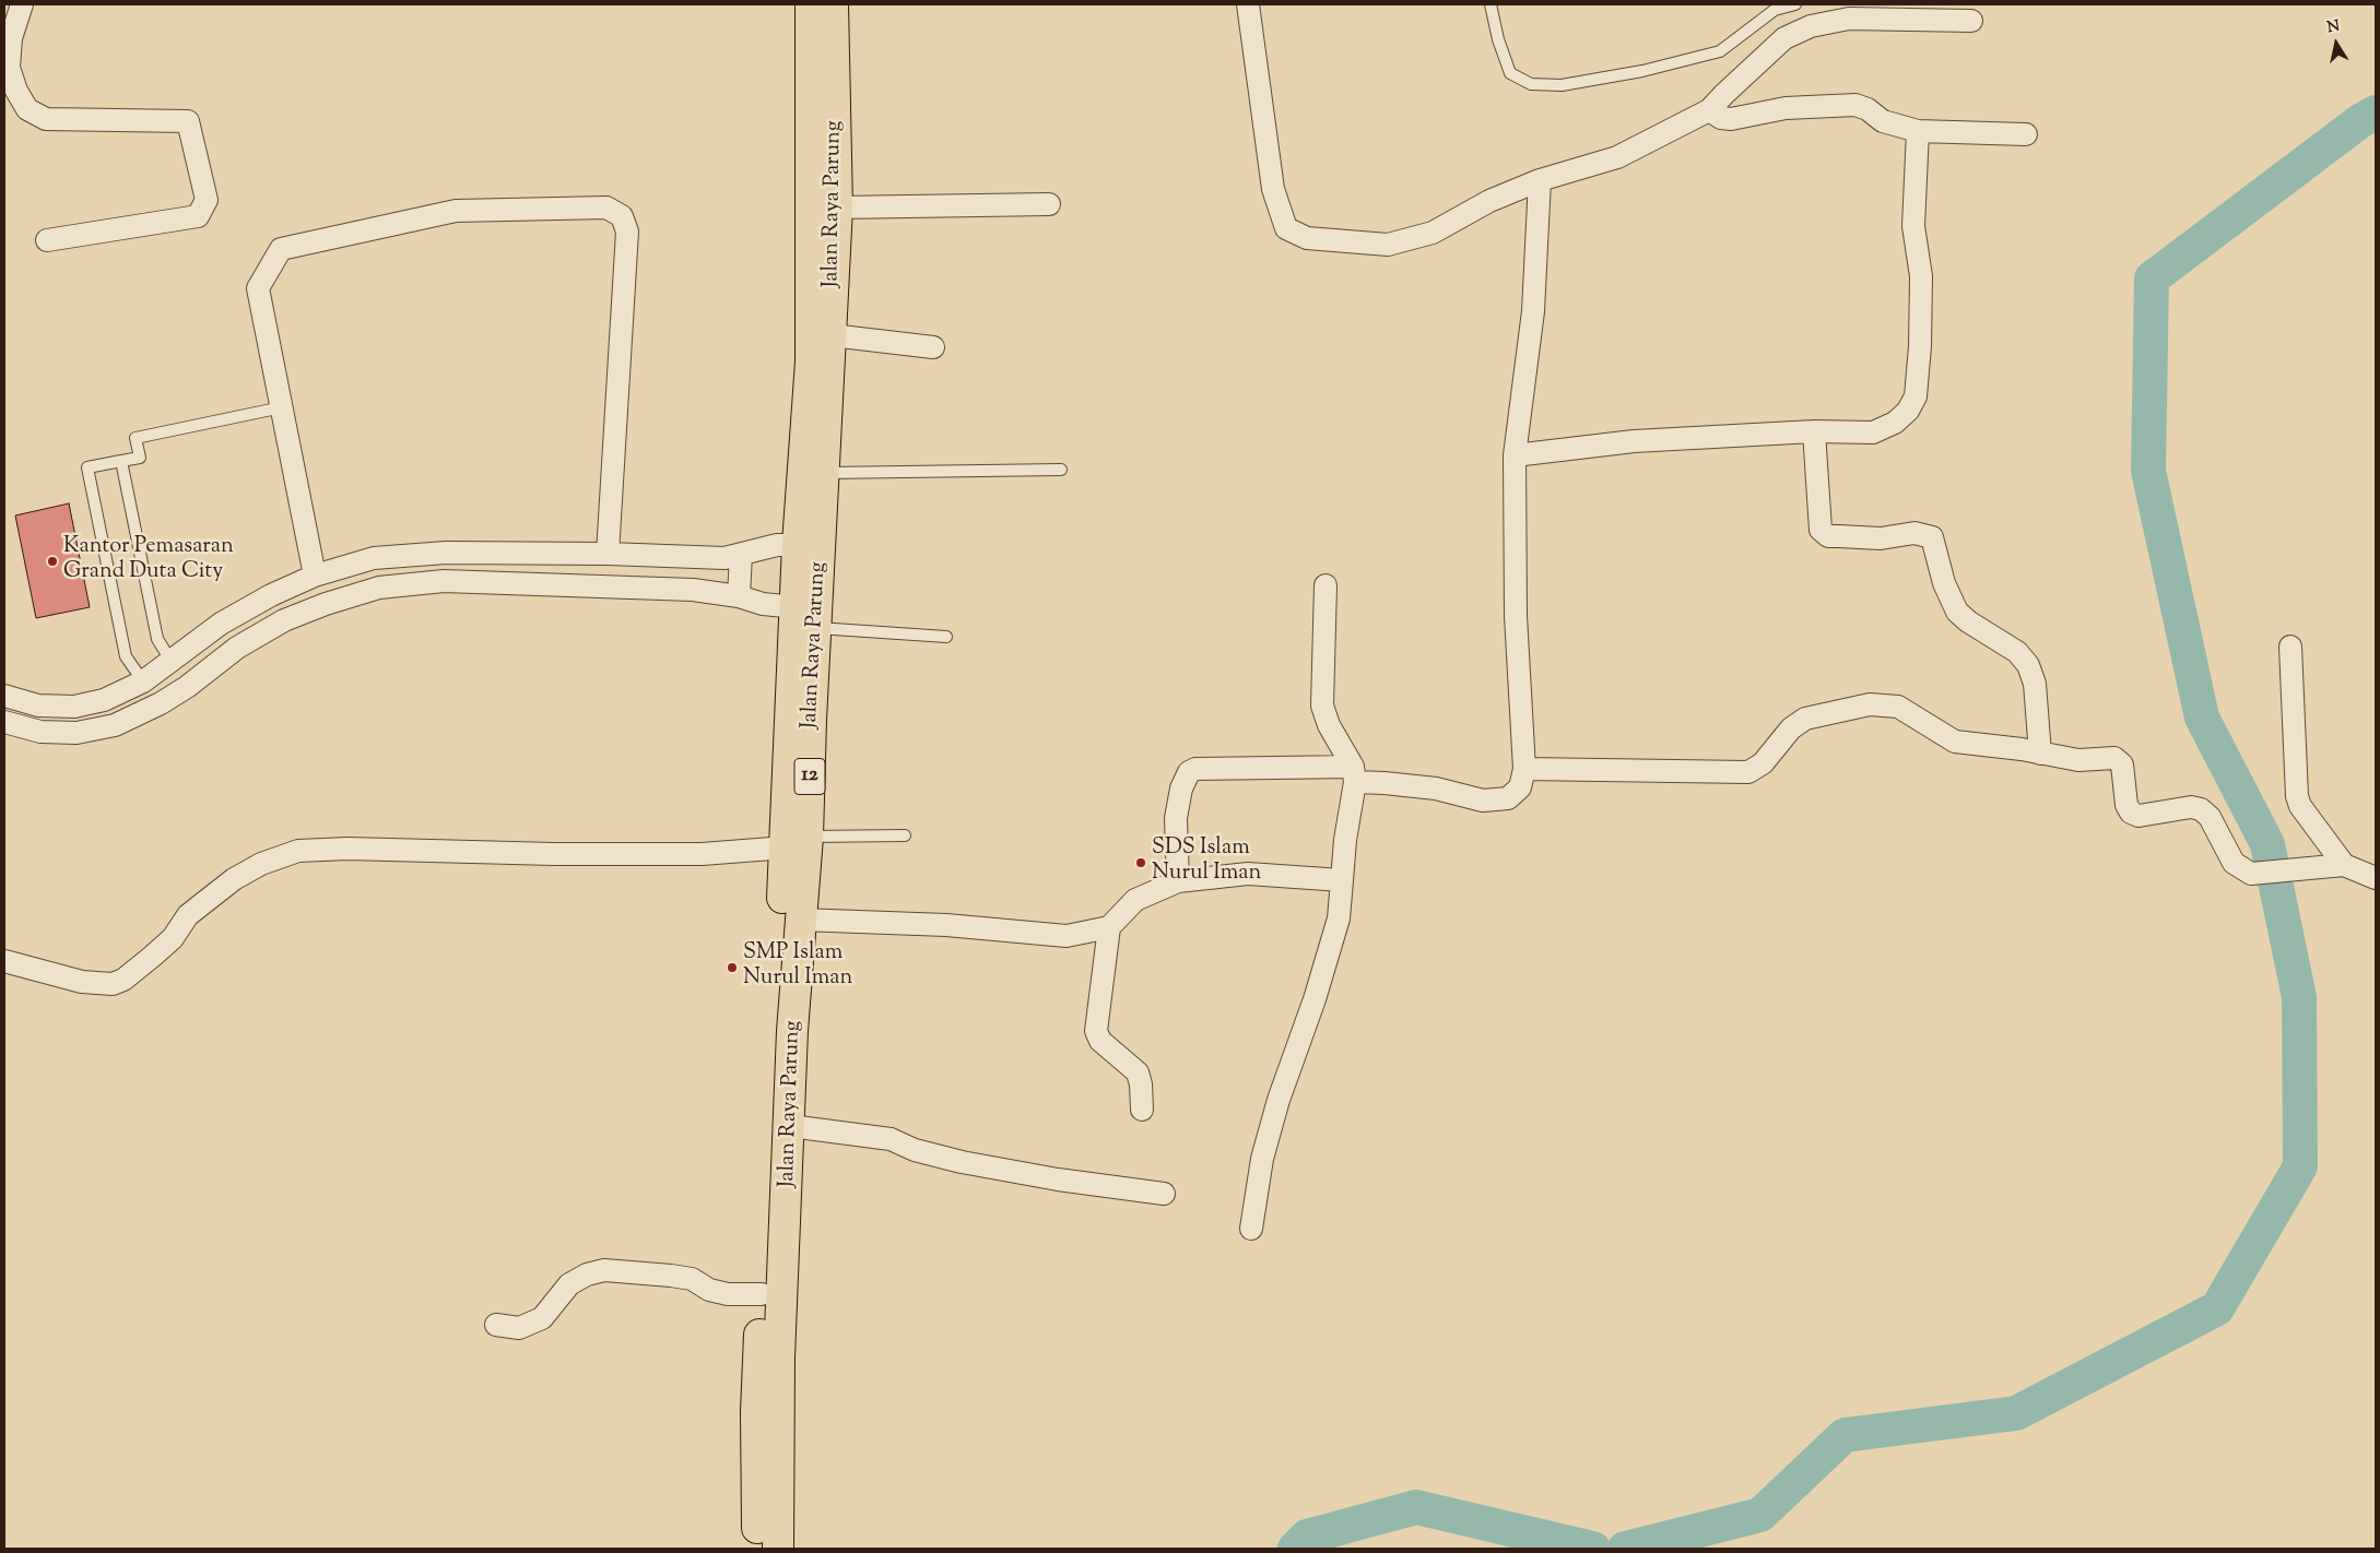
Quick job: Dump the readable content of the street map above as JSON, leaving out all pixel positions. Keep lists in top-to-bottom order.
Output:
{
  "streets": {
    "highway": ["Jalan Raya Parung", "12"]
  },
  "places": ["Kantor Pemasaran Grand Duta City", "SDS Islam Nurul Iman", "SMP Islam Nurul Iman"],
  "north": "top"
}
